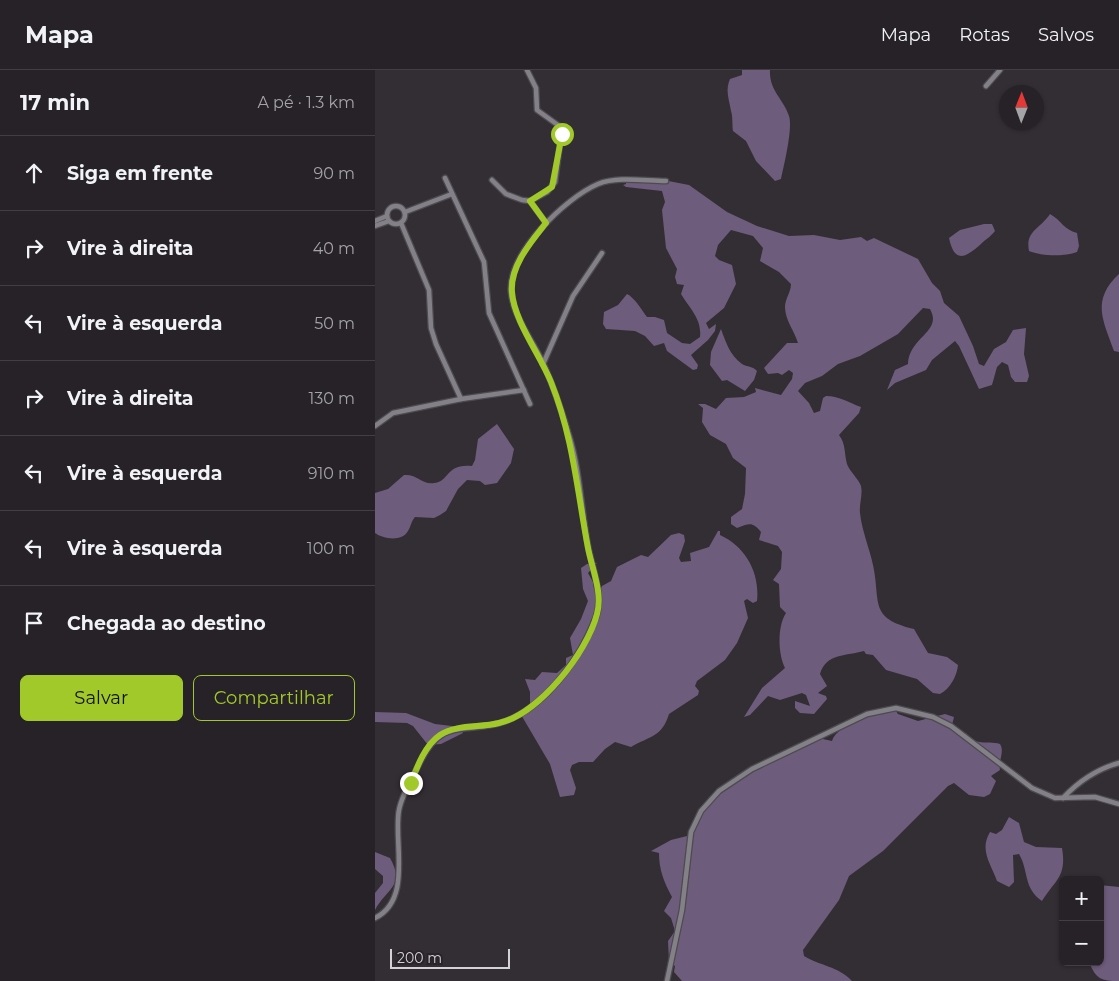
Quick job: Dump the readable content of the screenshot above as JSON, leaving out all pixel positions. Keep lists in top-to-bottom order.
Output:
{
  "scale_bar": "200 m",
  "north": "top",
  "page": {
    "header": "Mapa",
    "nav": ["Mapa", "Rotas", "Salvos"],
    "heading": ["17 min", "A pé · 1.3 km"],
    "list": [
      ["Siga em frente", "90 m"],
      ["Vire à direita", "40 m"],
      ["Vire à esquerda", "50 m"],
      ["Vire à direita", "130 m"],
      ["Vire à esquerda", "910 m"],
      ["Vire à esquerda", "100 m"],
      "Chegada ao destino"
    ],
    "buttons": ["Salvar", "Compartilhar"],
    "map_buttons": ["+", "−"],
    "scale": "200 m"
  }
}
